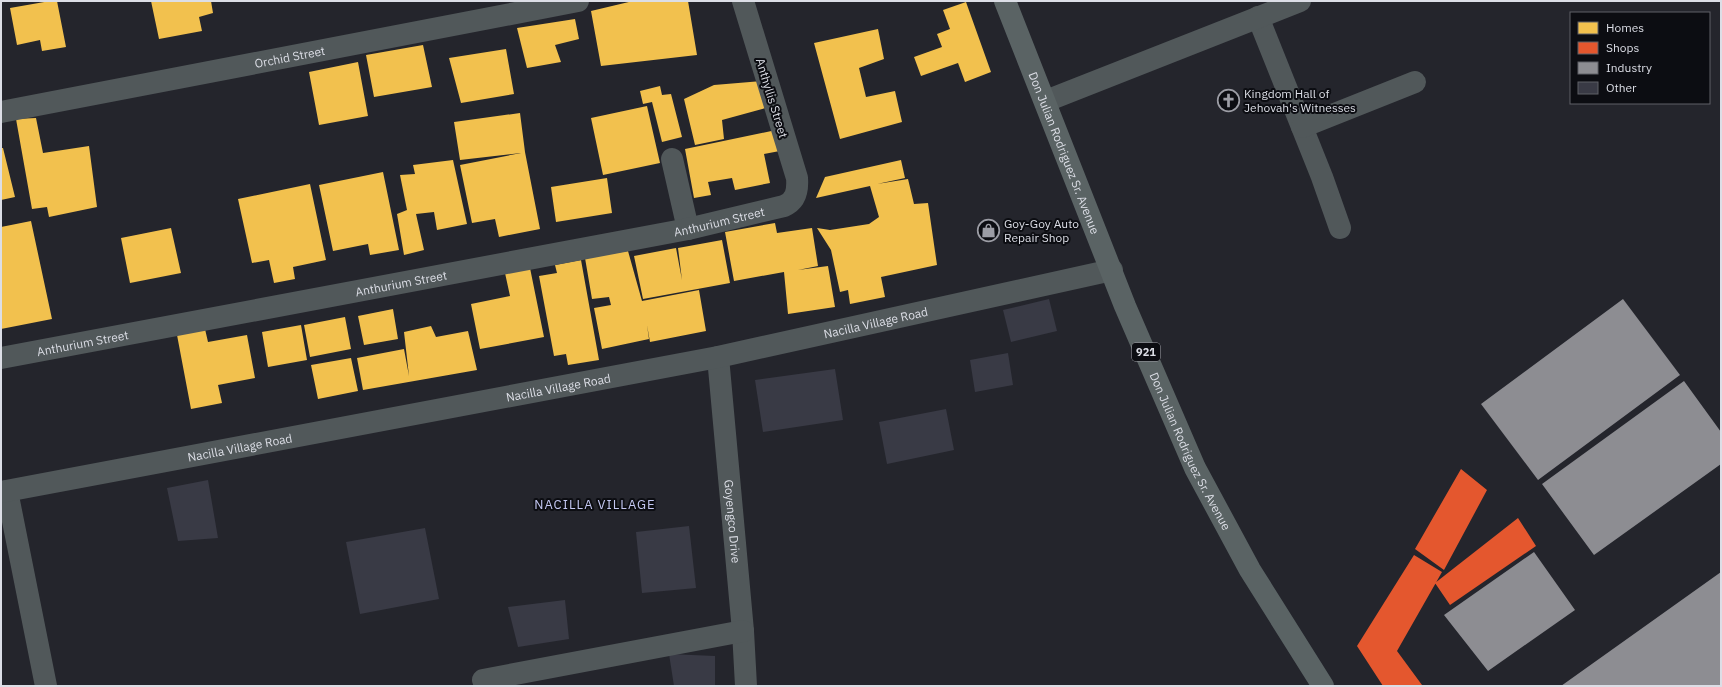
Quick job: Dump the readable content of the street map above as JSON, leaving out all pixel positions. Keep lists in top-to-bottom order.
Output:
{
  "streets": {
    "main road": ["Don Julian Rodriguez Sr. Avenue", "921"],
    "street": [
      "Orchid Street",
      "Anthyllis Street",
      "Anthurium Street",
      "Nacilla Village Road",
      "Goyengco Drive"
    ]
  },
  "crossings": [
    ["Anthyllis Street", "Anthurium Street"],
    ["Don Julian Rodriguez Sr. Avenue", "Nacilla Village Road"],
    ["Nacilla Village Road", "Goyengco Drive"]
  ],
  "districts": ["NACILLA VILLAGE"],
  "places": {
    "church": ["Kingdom Hall of Jehovah's Witnesses"],
    "shop": ["Goy-Goy Auto Repair Shop"]
  },
  "legend": [
    "Homes",
    "Shops",
    "Industry",
    "Other"
  ]
}
